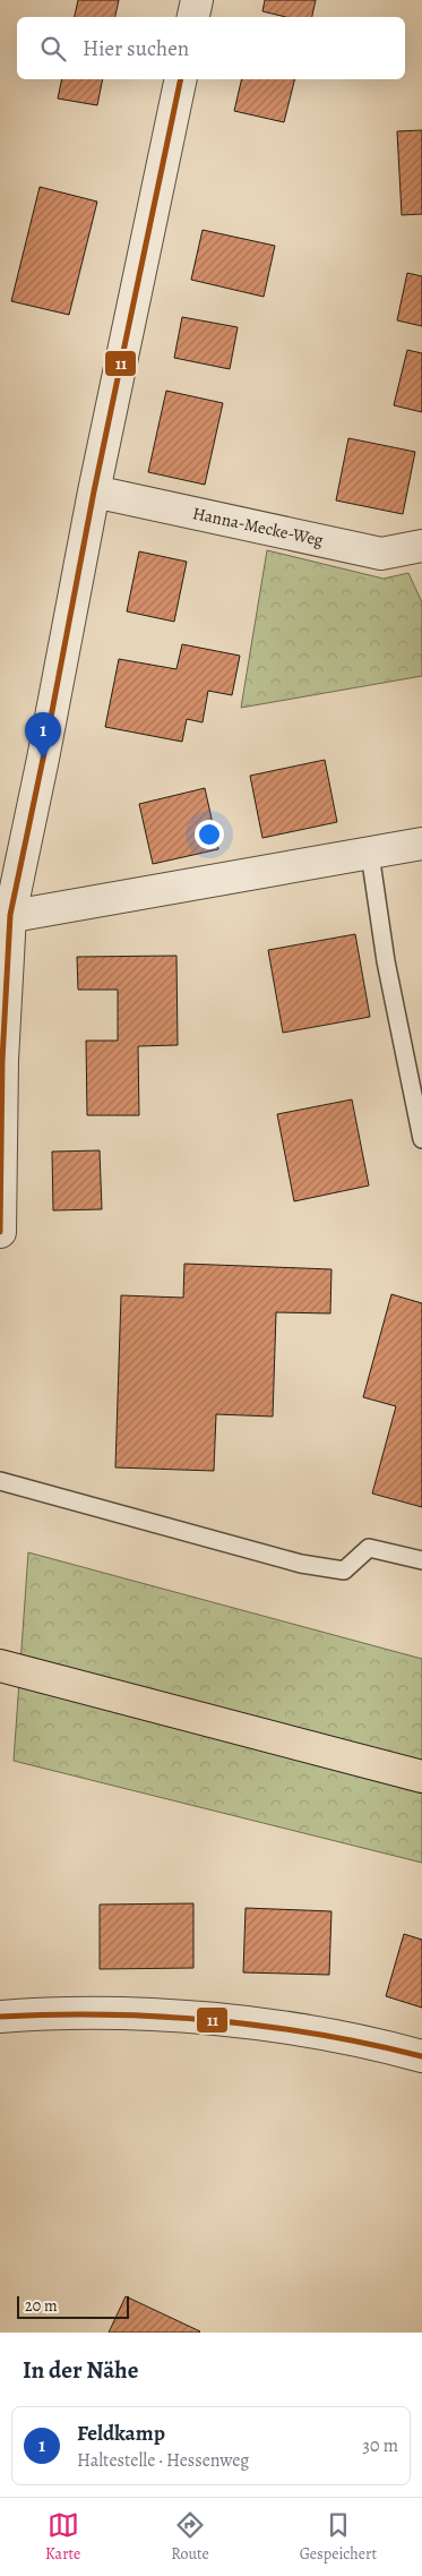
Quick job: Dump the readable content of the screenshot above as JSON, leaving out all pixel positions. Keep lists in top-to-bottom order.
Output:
{
  "streets": {
    "street": ["Hanna-Mecke-Weg"]
  },
  "lines": ["transit line 11"],
  "scale_bar": "20 m",
  "page": {
    "search": "Hier suchen",
    "pins": "1",
    "scale": "20 m",
    "heading": "In der Nähe",
    "list": [
      {
        "mark": "1",
        "name": "Feldkamp",
        "note": "Haltestelle · Hessenweg",
        "value": "30 m"
      }
    ],
    "nav": ["Karte", "Route", "Gespeichert"]
  }
}
